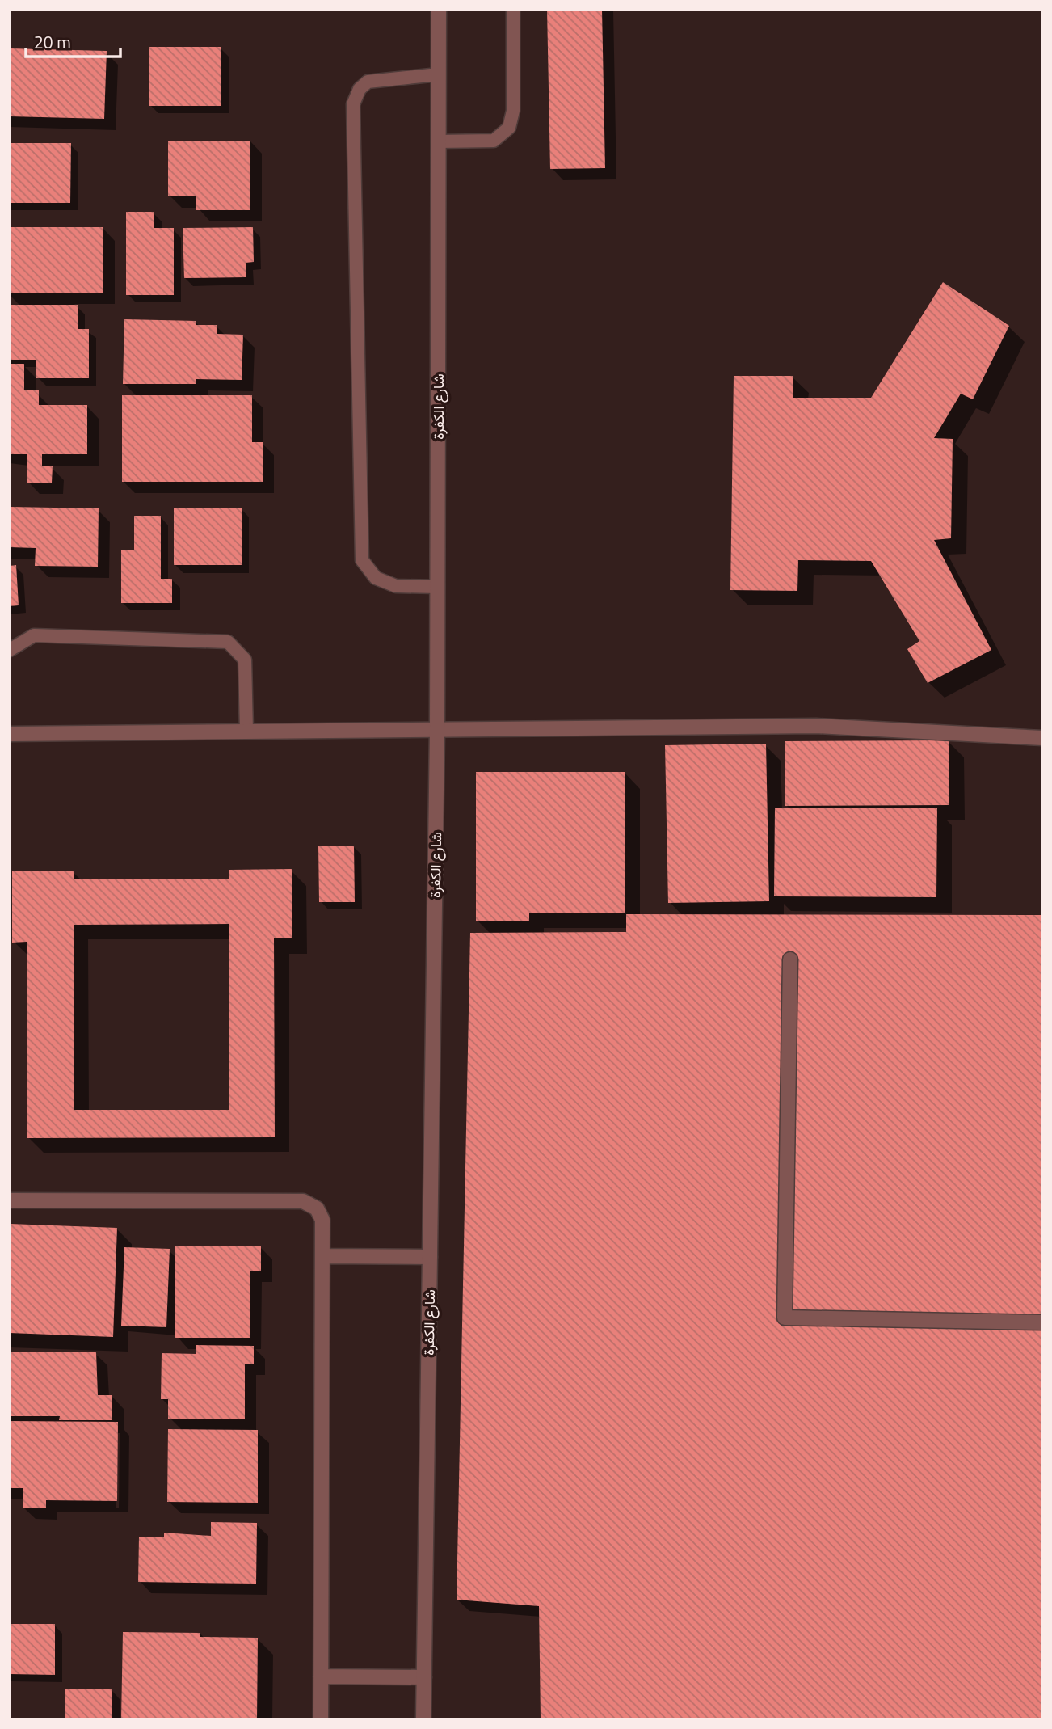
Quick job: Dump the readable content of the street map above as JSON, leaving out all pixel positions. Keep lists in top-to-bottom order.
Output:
{
  "streets": {
    "street": ["شارع الكفرة"]
  },
  "scale_bar": "20 m"
}
